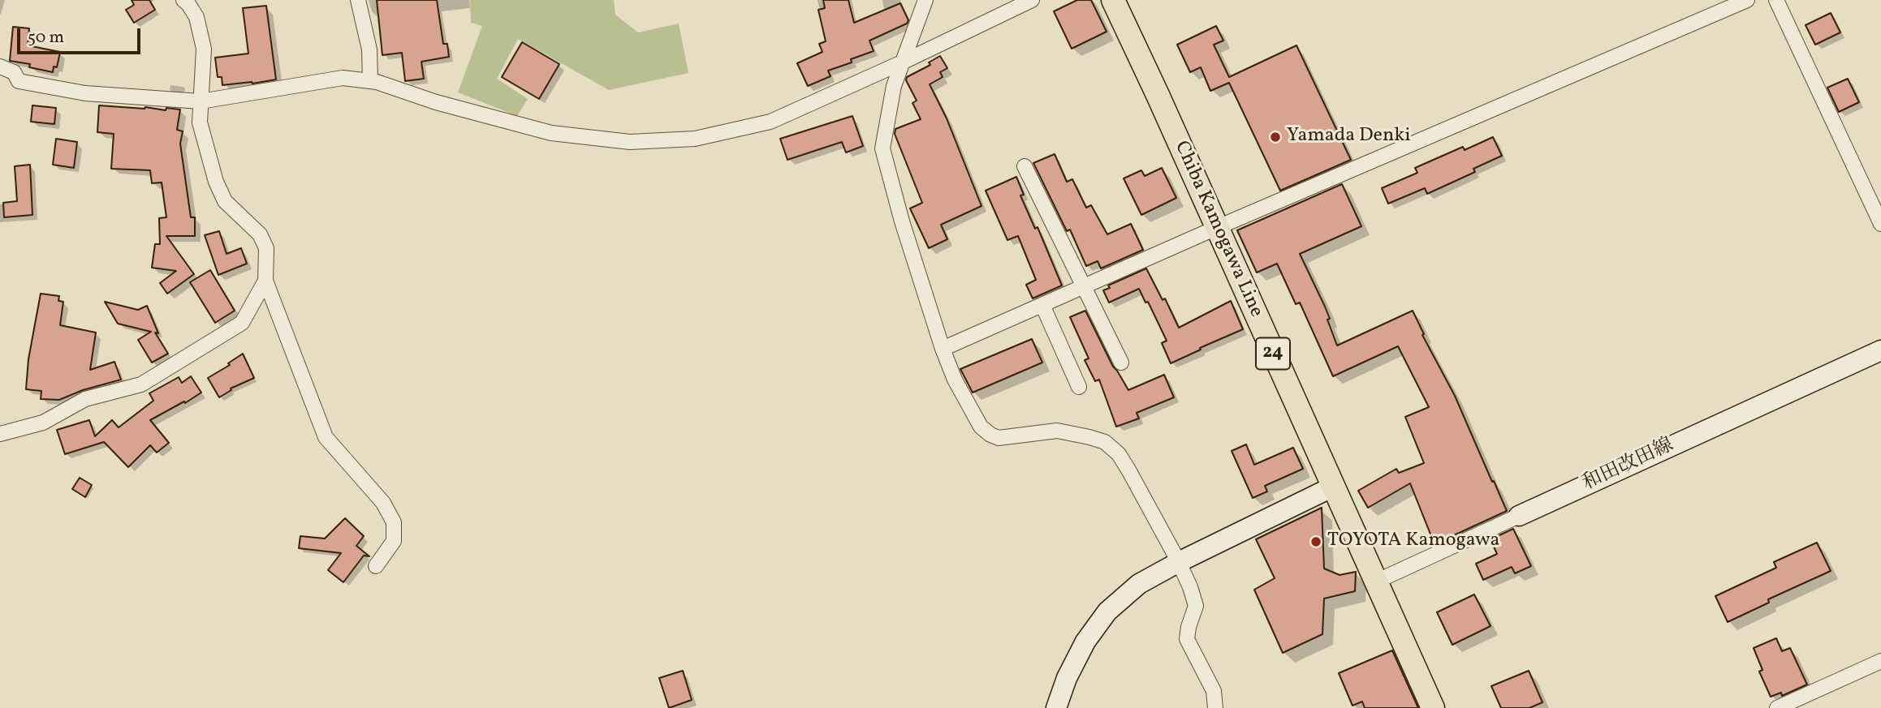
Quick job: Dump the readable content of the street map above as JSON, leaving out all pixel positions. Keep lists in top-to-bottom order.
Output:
{
  "streets": {
    "main road": ["Chiba Kamogawa Line", "24"],
    "street": ["和田改田線"]
  },
  "crossings": [
    ["Chiba Kamogawa Line", "和田改田線"]
  ],
  "places": ["Yamada Denki", "TOYOTA Kamogawa"],
  "scale_bar": "50 m"
}
